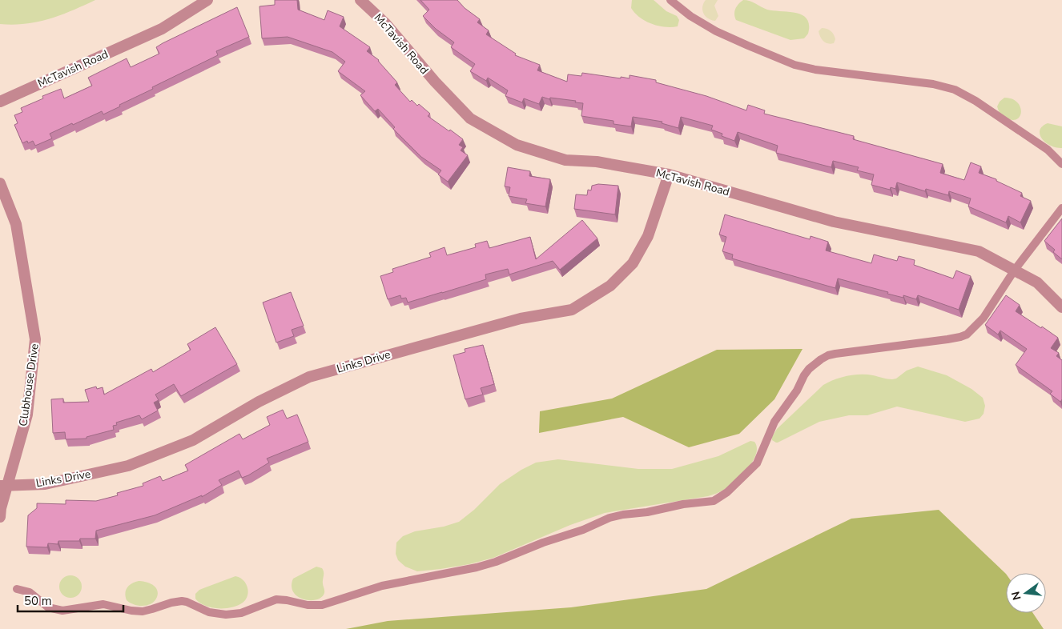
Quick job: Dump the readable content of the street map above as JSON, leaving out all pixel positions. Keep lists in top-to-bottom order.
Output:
{
  "streets": {
    "street": ["McTavish Road", "Links Drive", "Clubhouse Drive"]
  },
  "crossings": [
    ["McTavish Road", "Links Drive"],
    ["Links Drive", "Clubhouse Drive"]
  ],
  "scale_bar": "50 m",
  "north": "left"
}
